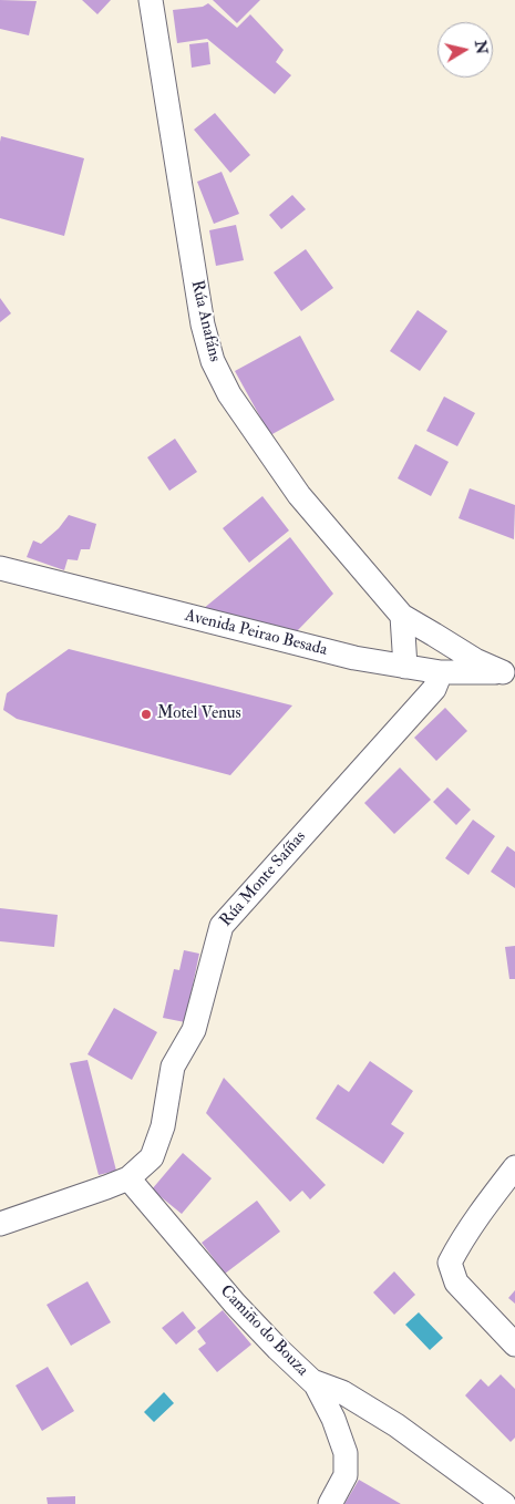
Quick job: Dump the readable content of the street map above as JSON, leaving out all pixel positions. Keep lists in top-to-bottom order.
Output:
{
  "streets": {
    "street": [
      "Rúa Anafáns",
      "Avenida Peirao Besada",
      "Rúa Monte Saíñas",
      "Camiño do Bouza"
    ]
  },
  "crossings": [
    ["Rúa Anafáns", "Avenida Peirao Besada"],
    ["Avenida Peirao Besada", "Rúa Monte Saíñas"],
    ["Rúa Monte Saíñas", "Camiño do Bouza"]
  ],
  "places": ["Motel Venus"],
  "north": "right"
}
